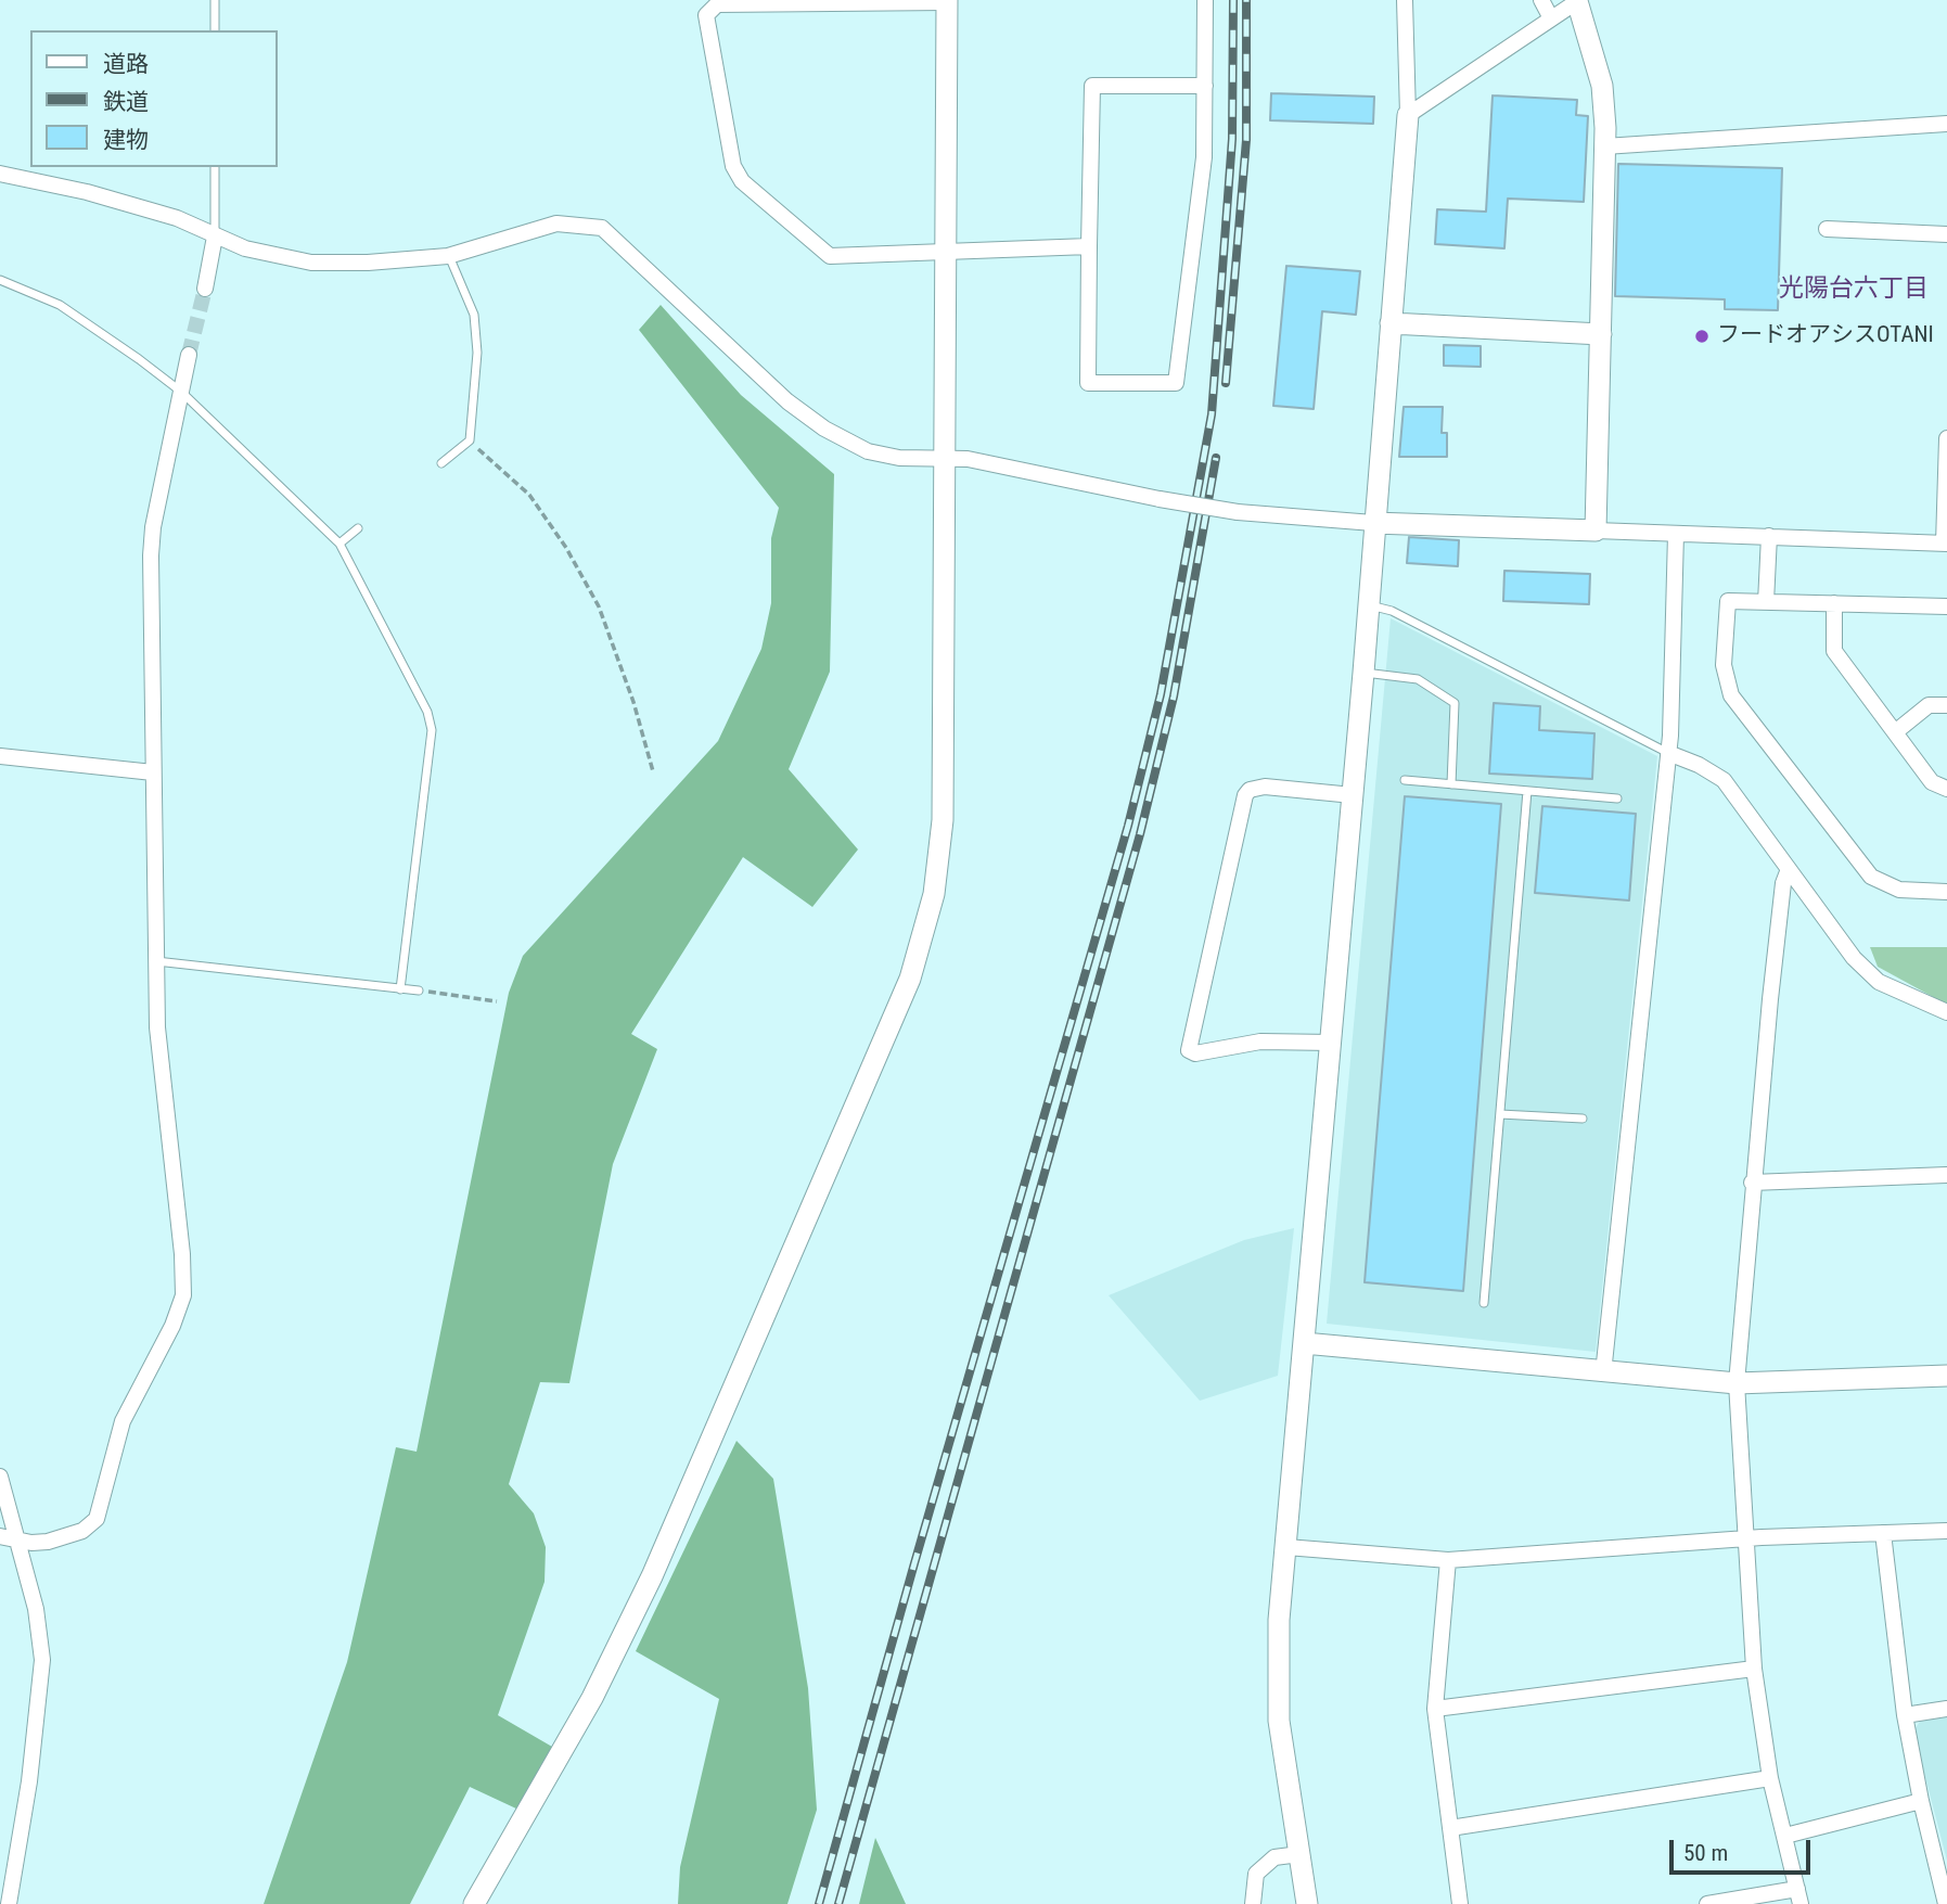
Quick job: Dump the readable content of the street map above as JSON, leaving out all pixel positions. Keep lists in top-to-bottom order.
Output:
{
  "districts": ["光陽台六丁目"],
  "places": ["フードオアシスOTANI"],
  "legend": ["道路", "鉄道", "建物"],
  "scale_bar": "50 m"
}
